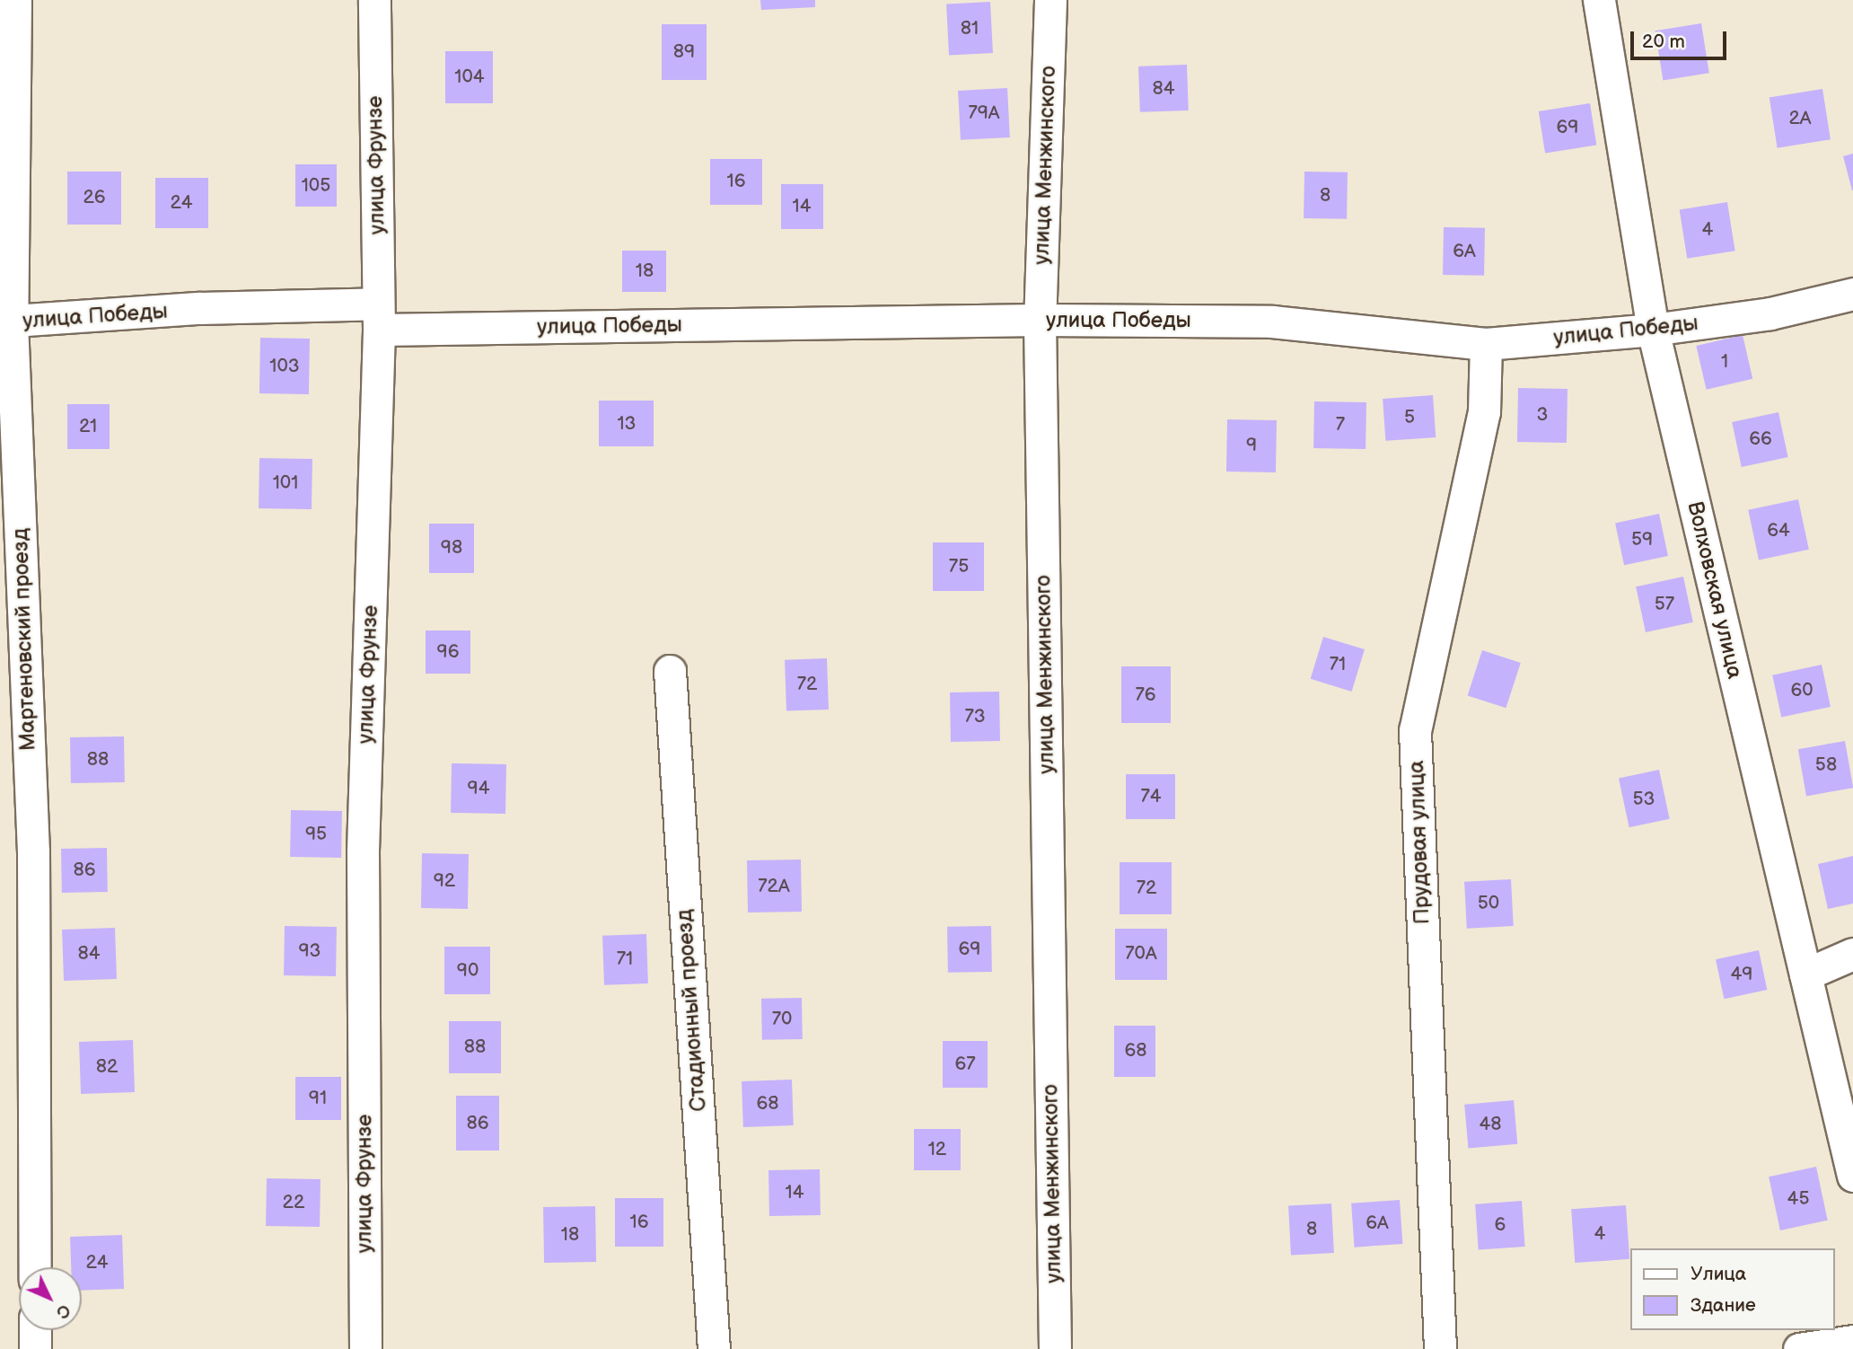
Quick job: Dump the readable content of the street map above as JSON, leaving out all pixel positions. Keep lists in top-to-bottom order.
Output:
{
  "streets": {
    "street": [
      "улица Фрунзе",
      "улица Менжинского",
      "улица Победы",
      "Волховская улица",
      "Мартеновский проезд",
      "Прудовая улица",
      "Стадионный проезд"
    ]
  },
  "crossings": [
    ["улица Фрунзе", "улица Победы"],
    ["улица Менжинского", "улица Победы"],
    ["улица Победы", "Волховская улица"],
    ["улица Победы", "Мартеновский проезд"],
    ["улица Победы", "Прудовая улица"]
  ],
  "house_numbers": [
    "81",
    "89",
    "104",
    "84",
    "79А",
    "2А",
    "69",
    "16",
    "105",
    "8",
    "26",
    "24",
    "14",
    "4",
    "6А",
    "18",
    "1",
    "103",
    "3",
    "5",
    "13",
    "7",
    "21",
    "66",
    "9",
    "101",
    "64",
    "59",
    "98",
    "75",
    "57",
    "96",
    "71",
    "72",
    "60",
    "76",
    "73",
    "88",
    "58",
    "94",
    "74",
    "53",
    "95",
    "86",
    "92",
    "72А",
    "72",
    "50",
    "69",
    "93",
    "84",
    "70А",
    "71",
    "90",
    "49",
    "70",
    "88",
    "68",
    "67",
    "82",
    "91",
    "68",
    "86",
    "48",
    "12",
    "14",
    "45",
    "22",
    "16",
    "6А",
    "6",
    "8",
    "4",
    "18",
    "24"
  ],
  "legend": ["Улица", "Здание"],
  "scale_bar": "20 m",
  "north": "bottom right"
}
